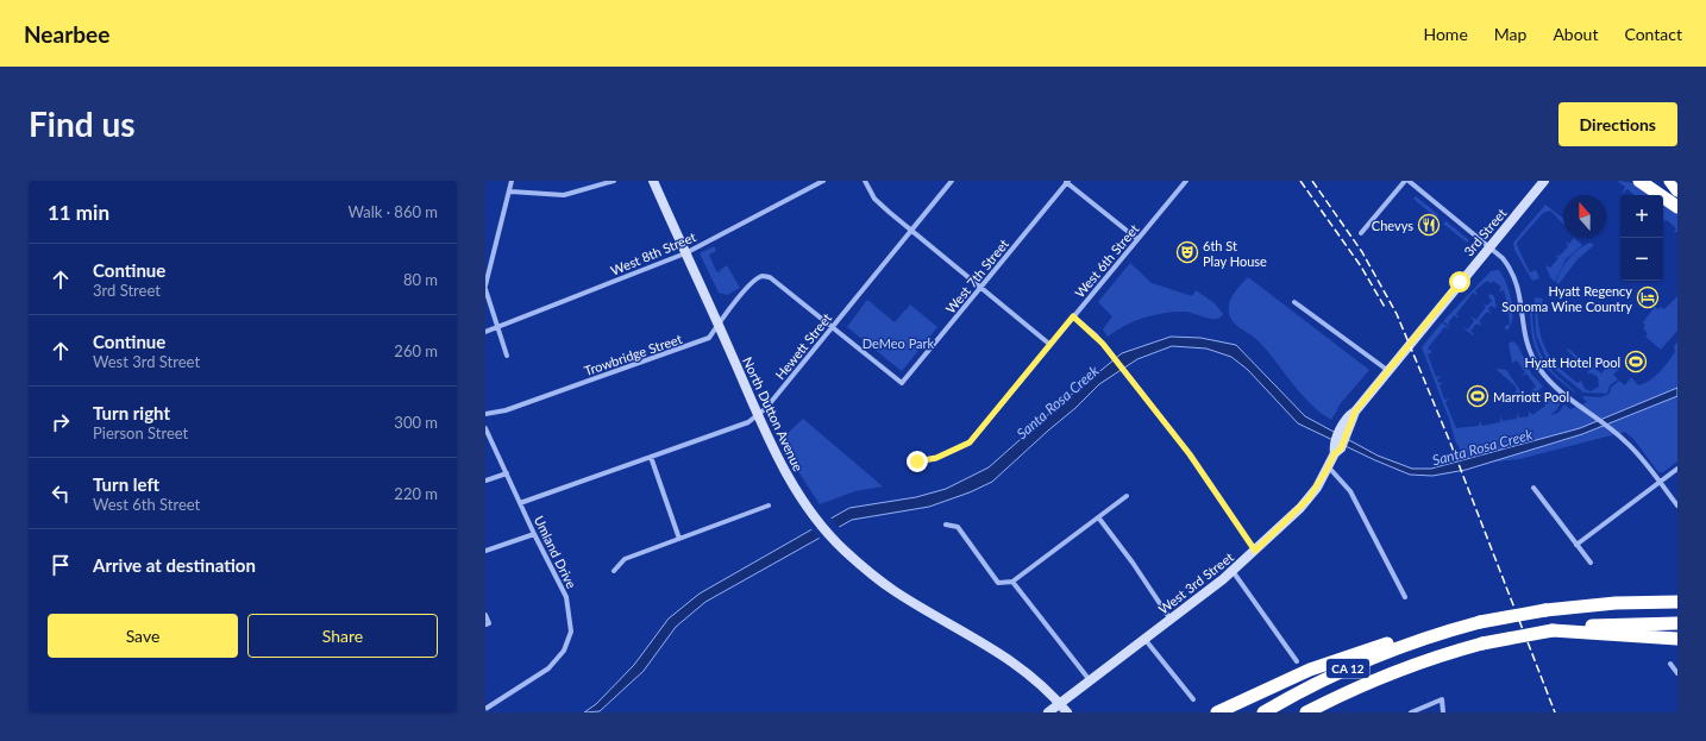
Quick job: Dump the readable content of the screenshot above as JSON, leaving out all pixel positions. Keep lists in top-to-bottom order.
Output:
{
  "streets": {
    "highway": ["CA 12"],
    "main road": ["3rd Street", "North Dutton Avenue", "West 3rd Street"],
    "street": [
      "West 8th Street",
      "West 6th Street",
      "West 7th Street",
      "Hewett Street",
      "Trowbridge Street",
      "Umland Drive"
    ]
  },
  "crossings": [
    ["3rd Street", "West 3rd Street"],
    ["West 8th Street", "North Dutton Avenue"],
    ["West 7th Street", "Hewett Street"],
    ["West 7th Street", "Trowbridge Street"],
    ["Hewett Street", "Trowbridge Street"],
    ["Hewett Street", "North Dutton Avenue"],
    ["Hewett Street", "Umland Drive"],
    ["Trowbridge Street", "North Dutton Avenue"],
    ["North Dutton Avenue", "West 3rd Street"]
  ],
  "water": ["Santa Rosa Creek"],
  "parks": ["DeMeo Park"],
  "places": {
    "restaurant": ["Chevys"],
    "theatre": ["6th St Play House"],
    "hotel": ["Hyatt Regency Sonoma Wine Country"],
    "sports": ["Hyatt Hotel Pool", "Marriott Pool"]
  },
  "north": "top",
  "page": {
    "header": "Nearbee",
    "nav": [
      "Home",
      "Map",
      "About",
      "Contact"
    ],
    "buttons": [
      "Directions",
      ["Save", "Share"]
    ],
    "title": "Find us",
    "heading": ["11 min", "Walk · 860 m"],
    "map_buttons": ["+", "−"],
    "list": [
      ["Continue", "3rd Street", "80 m"],
      ["Continue", "West 3rd Street", "260 m"],
      ["Turn right", "Pierson Street", "300 m"],
      ["Turn left", "West 6th Street", "220 m"],
      "Arrive at destination"
    ]
  }
}
